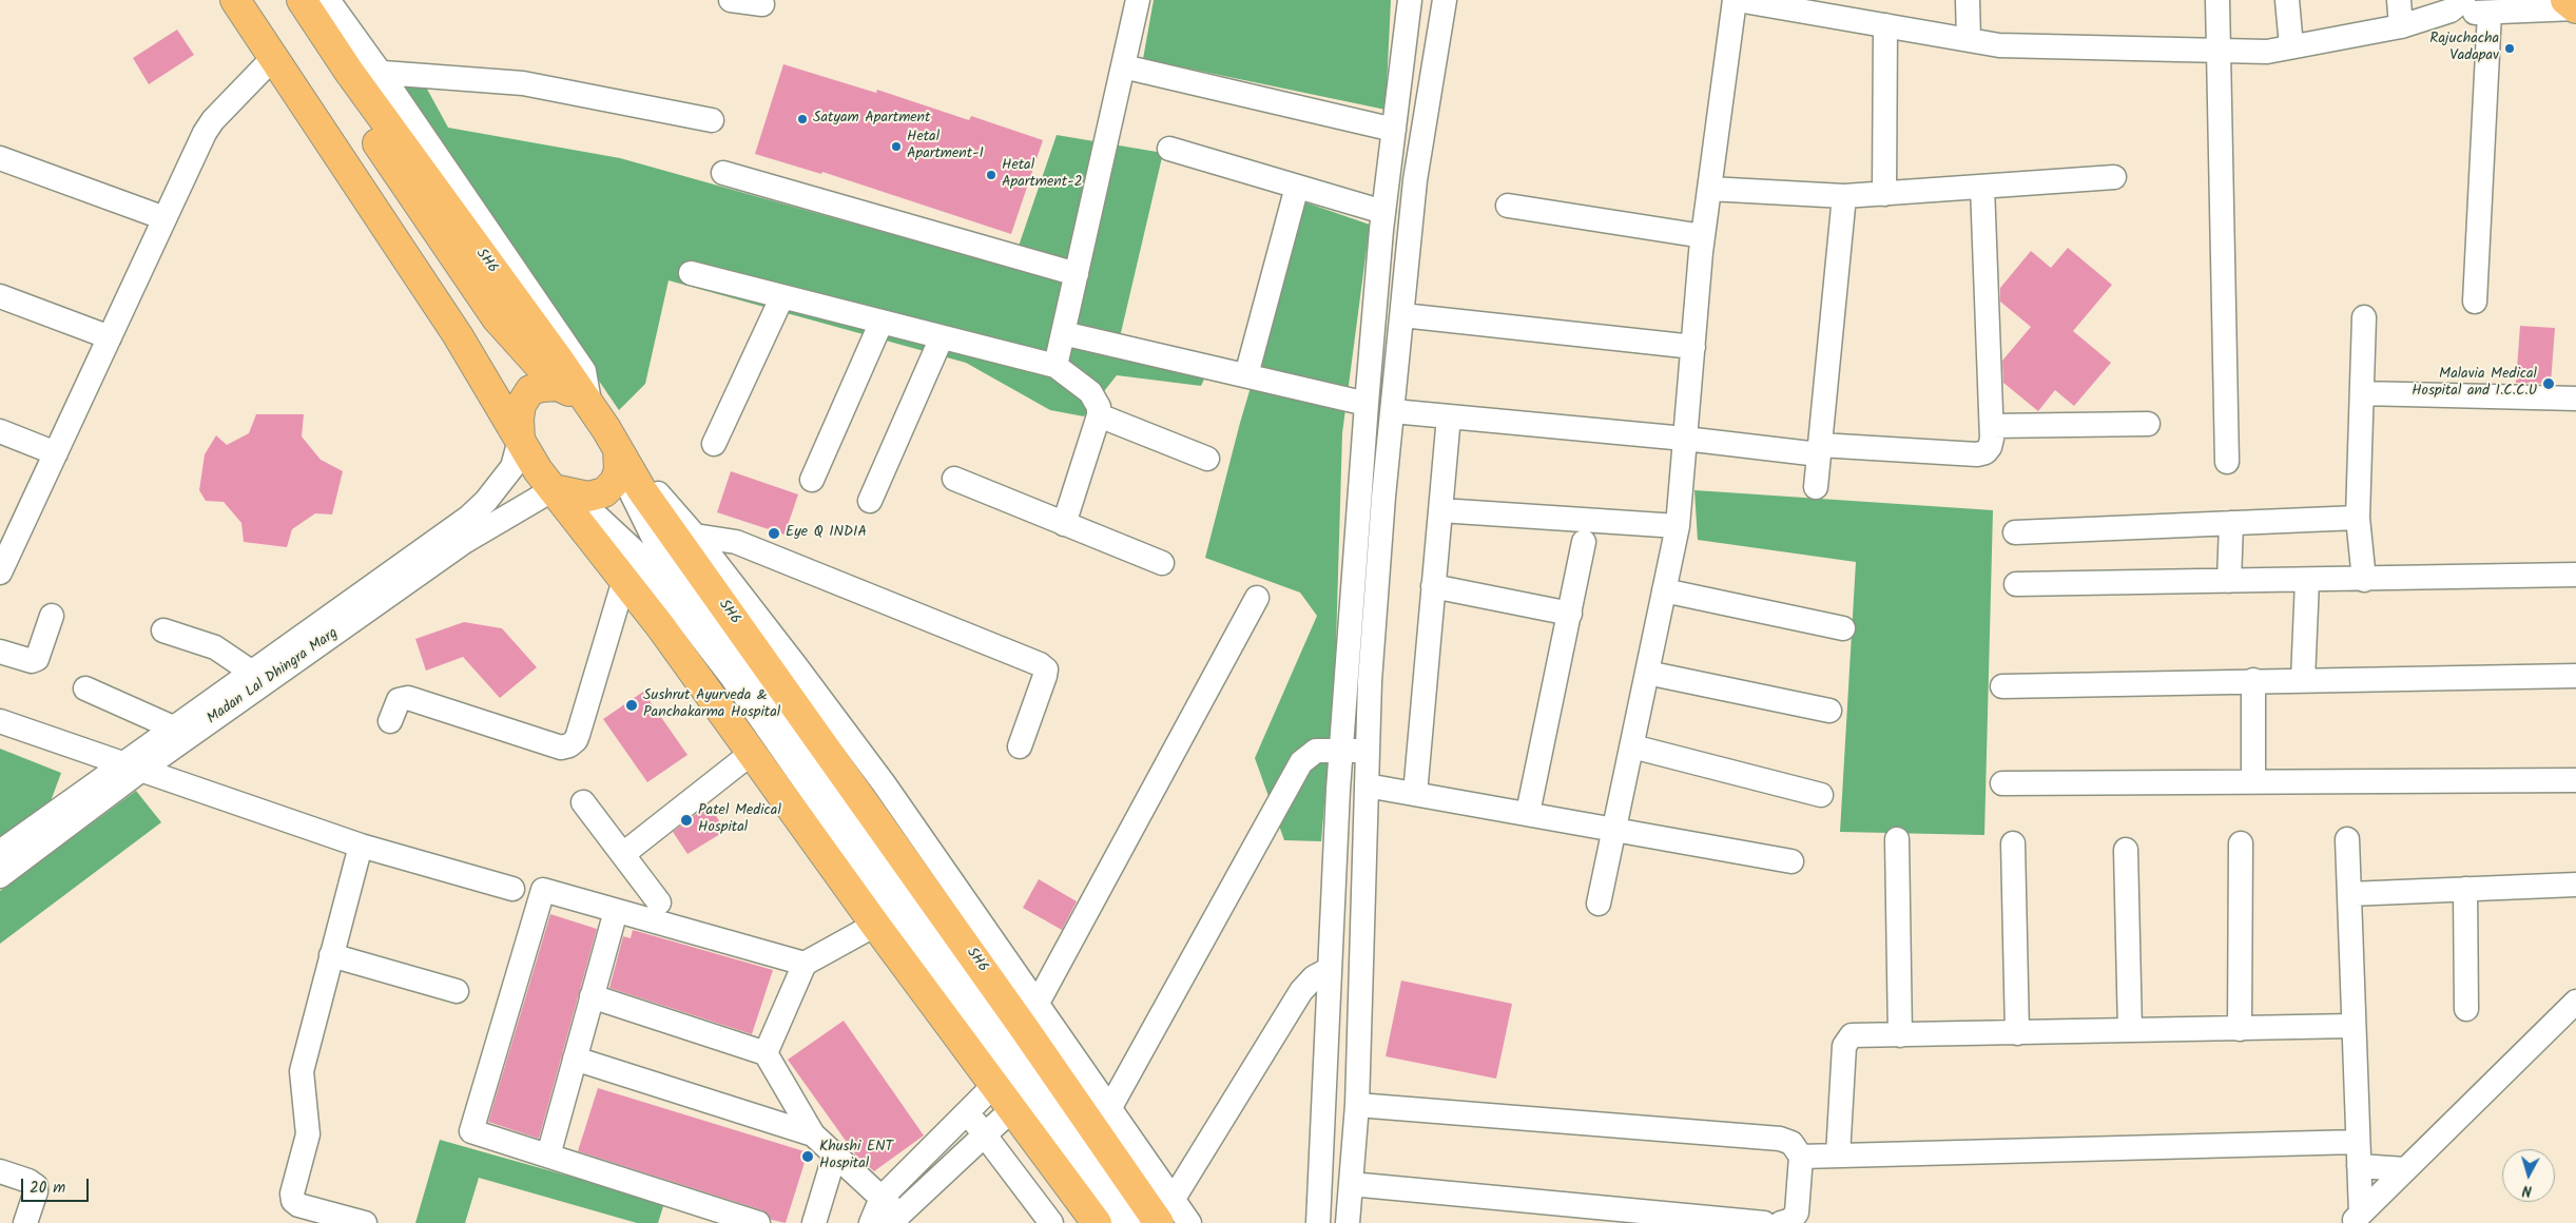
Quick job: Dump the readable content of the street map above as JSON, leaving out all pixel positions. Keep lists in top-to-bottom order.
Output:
{
  "streets": {
    "main road": ["SH6"],
    "street": ["Madan Lal Dhingra Marg"]
  },
  "crossings": [
    ["SH6", "Madan Lal Dhingra Marg"]
  ],
  "places": [
    "Rajuchacha Vadapav",
    "Satyam Apartment",
    "Hetal Apartment-1",
    "Hetal Apartment-2",
    "Malavia Medical Hospital and I.C.C.U",
    "Eye Q INDIA",
    "Sushrut Ayurveda & Panchakarma Hospital",
    "Patel Medical Hospital",
    "Khushi ENT Hospital"
  ],
  "scale_bar": "20 m",
  "north": "bottom"
}
